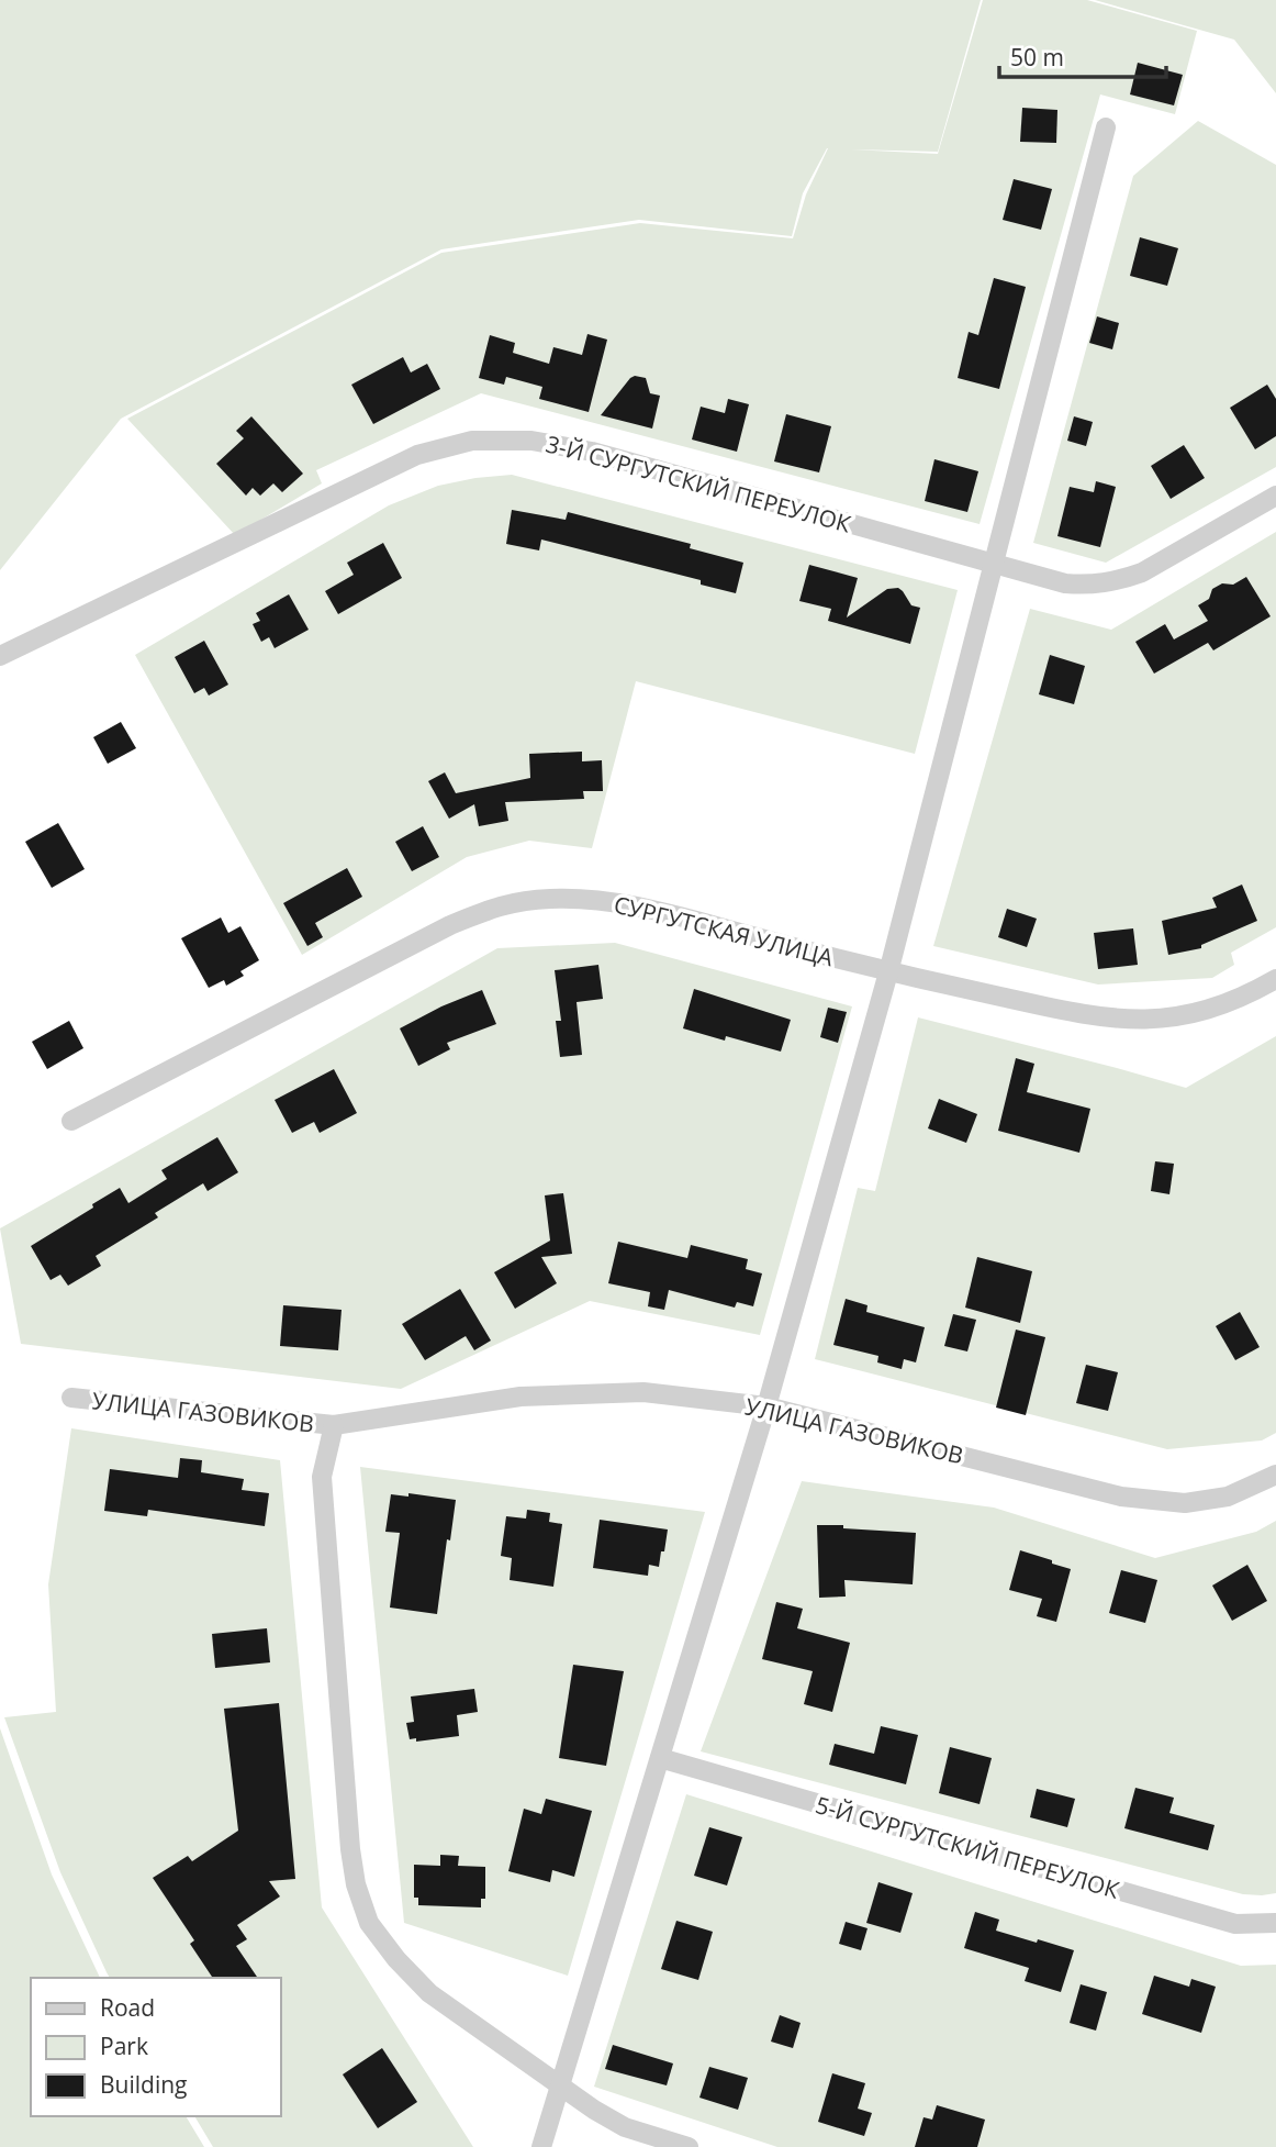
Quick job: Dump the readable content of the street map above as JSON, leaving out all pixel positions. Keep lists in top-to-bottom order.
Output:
{
  "streets": {
    "street": [
      "3-Й СУРГУТСКИЙ ПЕРЕУЛОК",
      "СУРГУТСКАЯ УЛИЦА",
      "УЛИЦА ГАЗОВИКОВ",
      "5-Й СУРГУТСКИЙ ПЕРЕУЛОК"
    ]
  },
  "legend": ["Road", "Park", "Building"],
  "scale_bar": "50 m"
}
